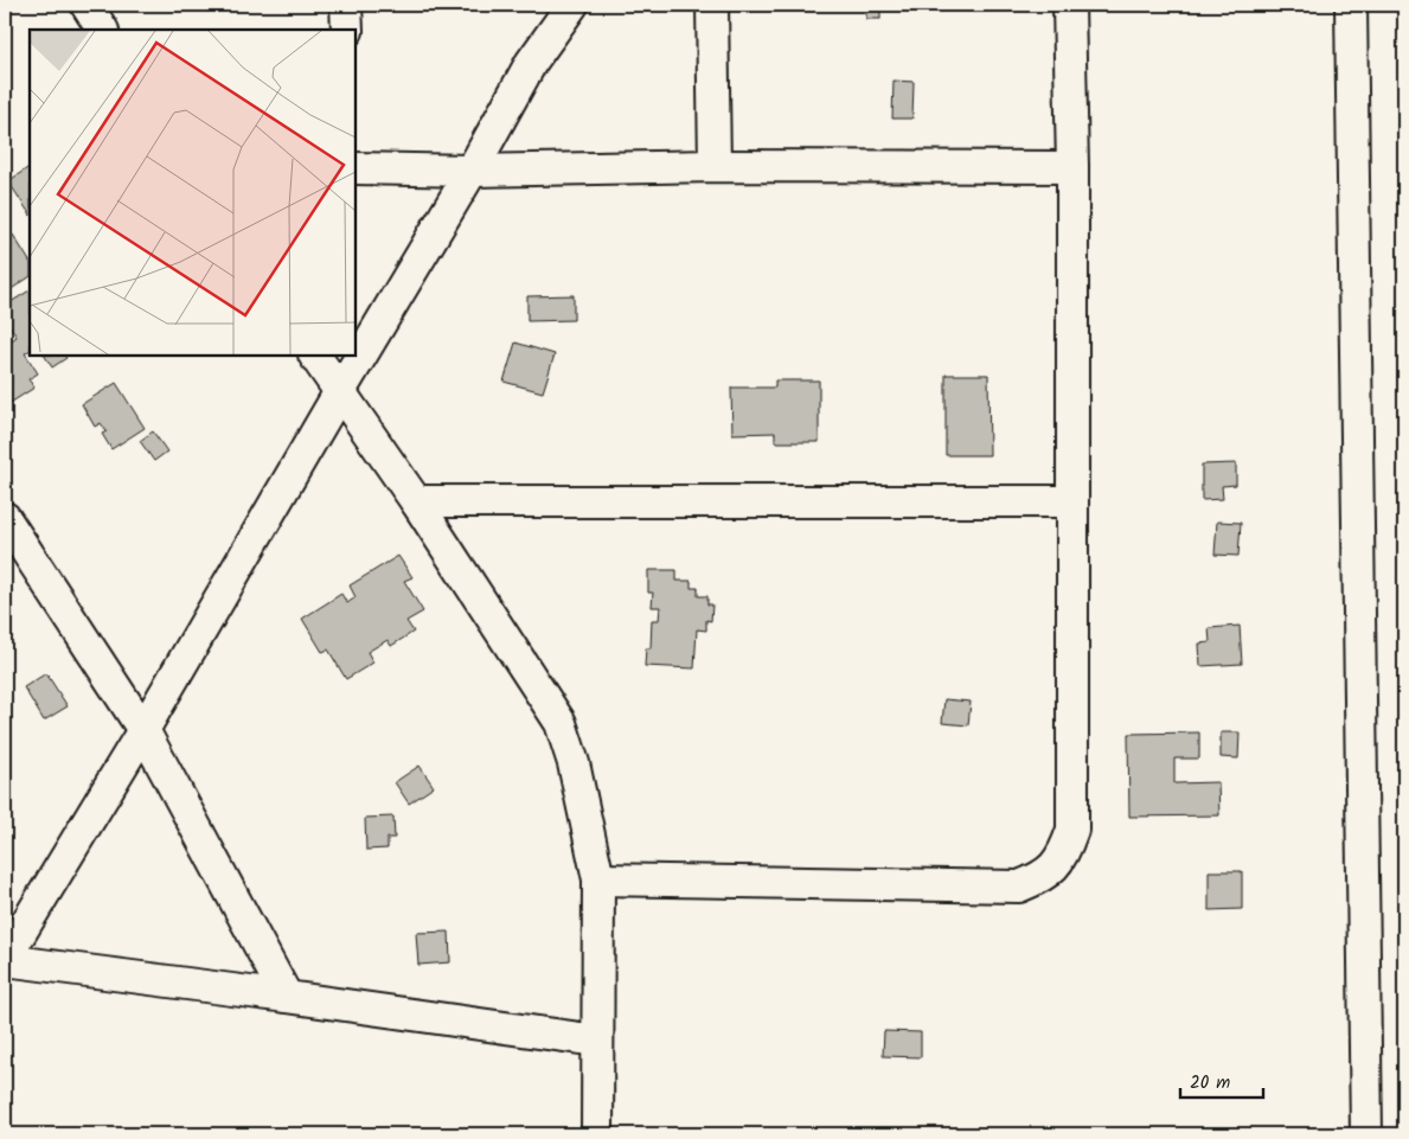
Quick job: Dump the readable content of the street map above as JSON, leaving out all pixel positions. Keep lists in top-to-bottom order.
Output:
{
  "scale_bar": "20 m"
}
